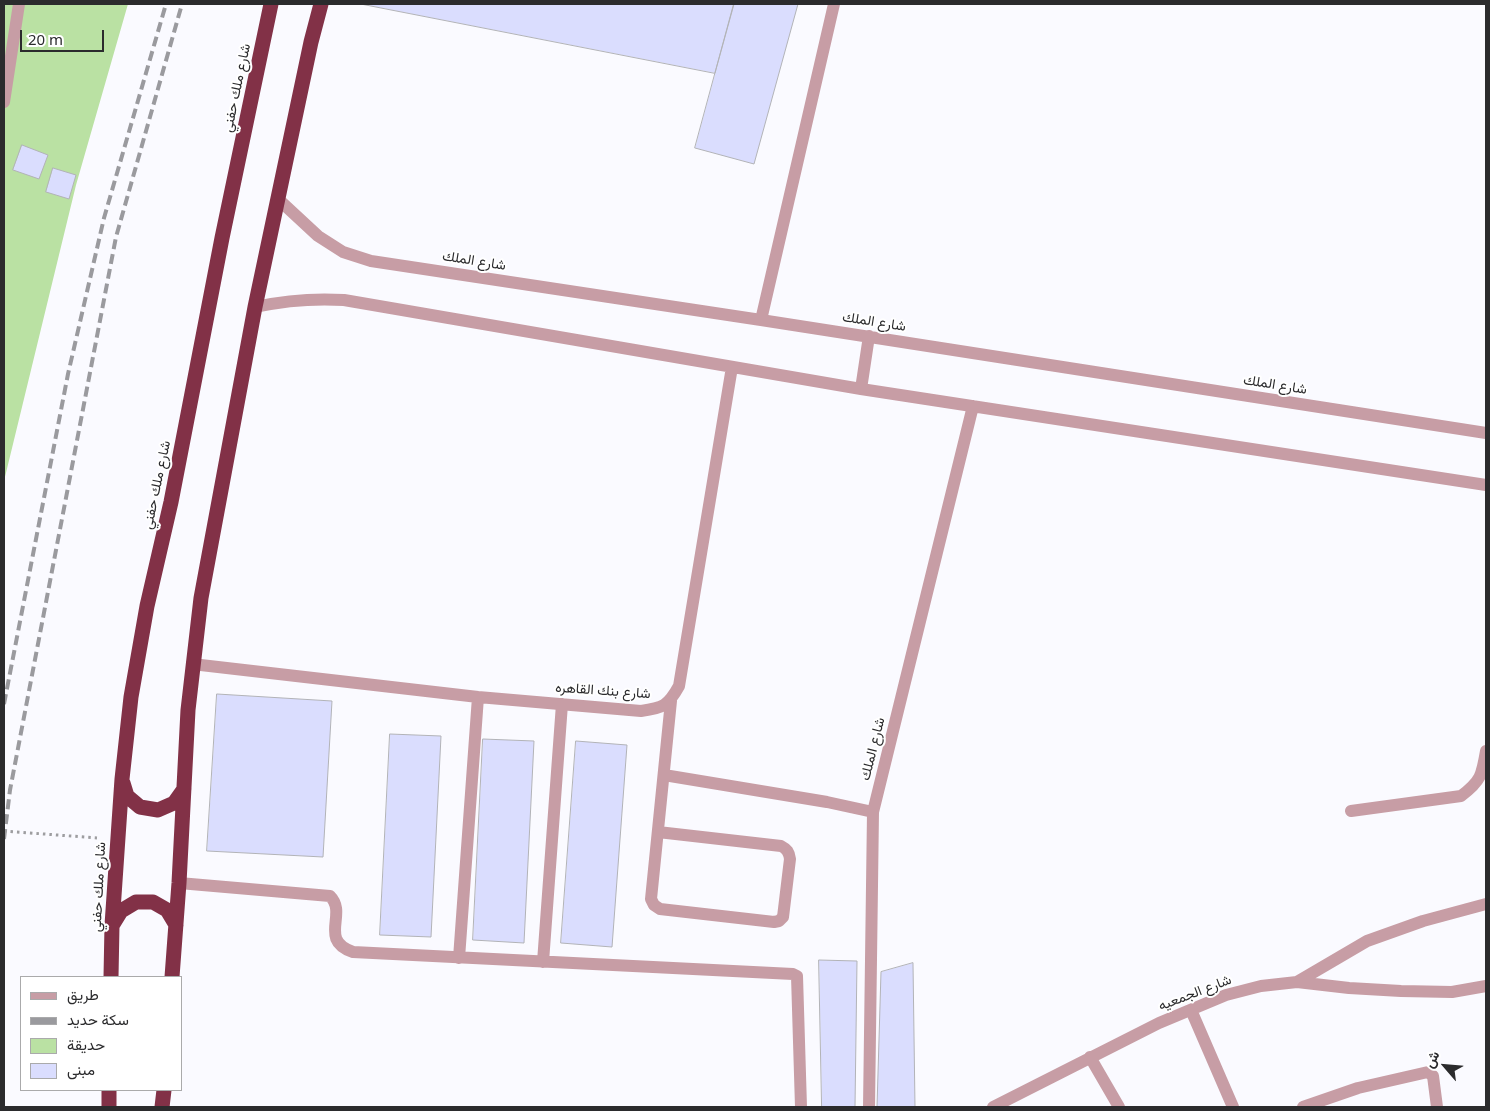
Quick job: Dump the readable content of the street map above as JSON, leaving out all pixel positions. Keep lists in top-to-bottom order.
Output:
{
  "streets": {
    "highway": ["شارع ملك حفني"],
    "street": ["شارع الملك", "شارع بنك القاهره", "شارع الجمعيه"]
  },
  "legend": [
    "طريق",
    "سكة حديد",
    "حديقة",
    "مبنى"
  ],
  "scale_bar": "20 m",
  "north": "top left"
}
